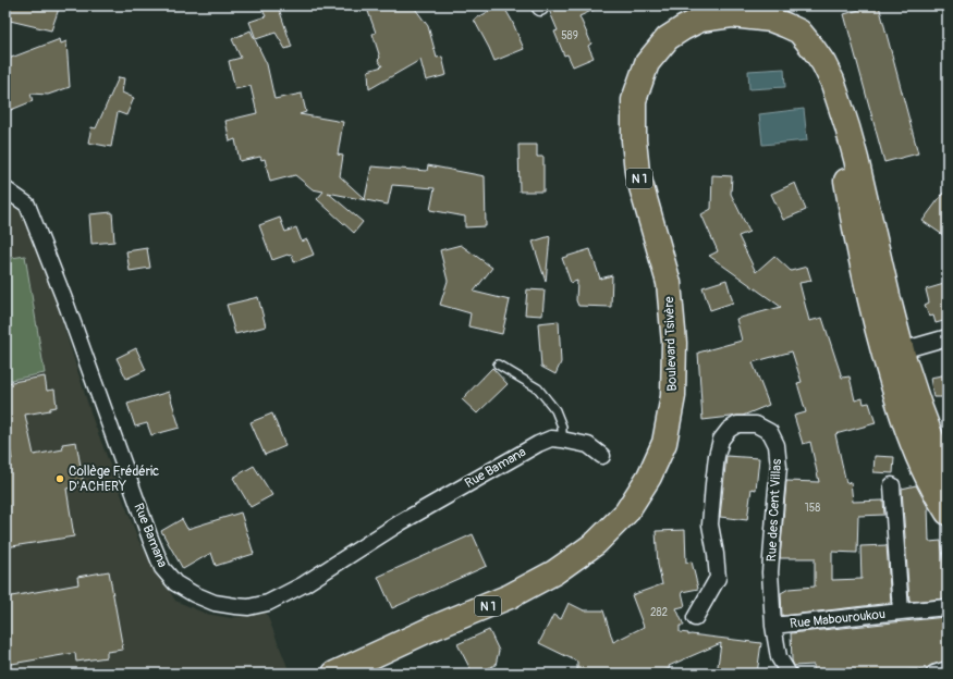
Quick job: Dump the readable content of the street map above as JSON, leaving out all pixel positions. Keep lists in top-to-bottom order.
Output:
{
  "streets": {
    "main road": ["N 1", "Boulevard Tsivère"],
    "street": ["Rue Bamana", "Rue des Cent Villas", "Rue Mabouroukou"]
  },
  "crossings": [
    ["N 1", "Boulevard Tsivère"],
    ["Rue des Cent Villas", "Rue Mabouroukou"]
  ],
  "places": ["Collège Frédéric D'ACHERY"],
  "house_numbers": ["589", "158", "282"]
}
